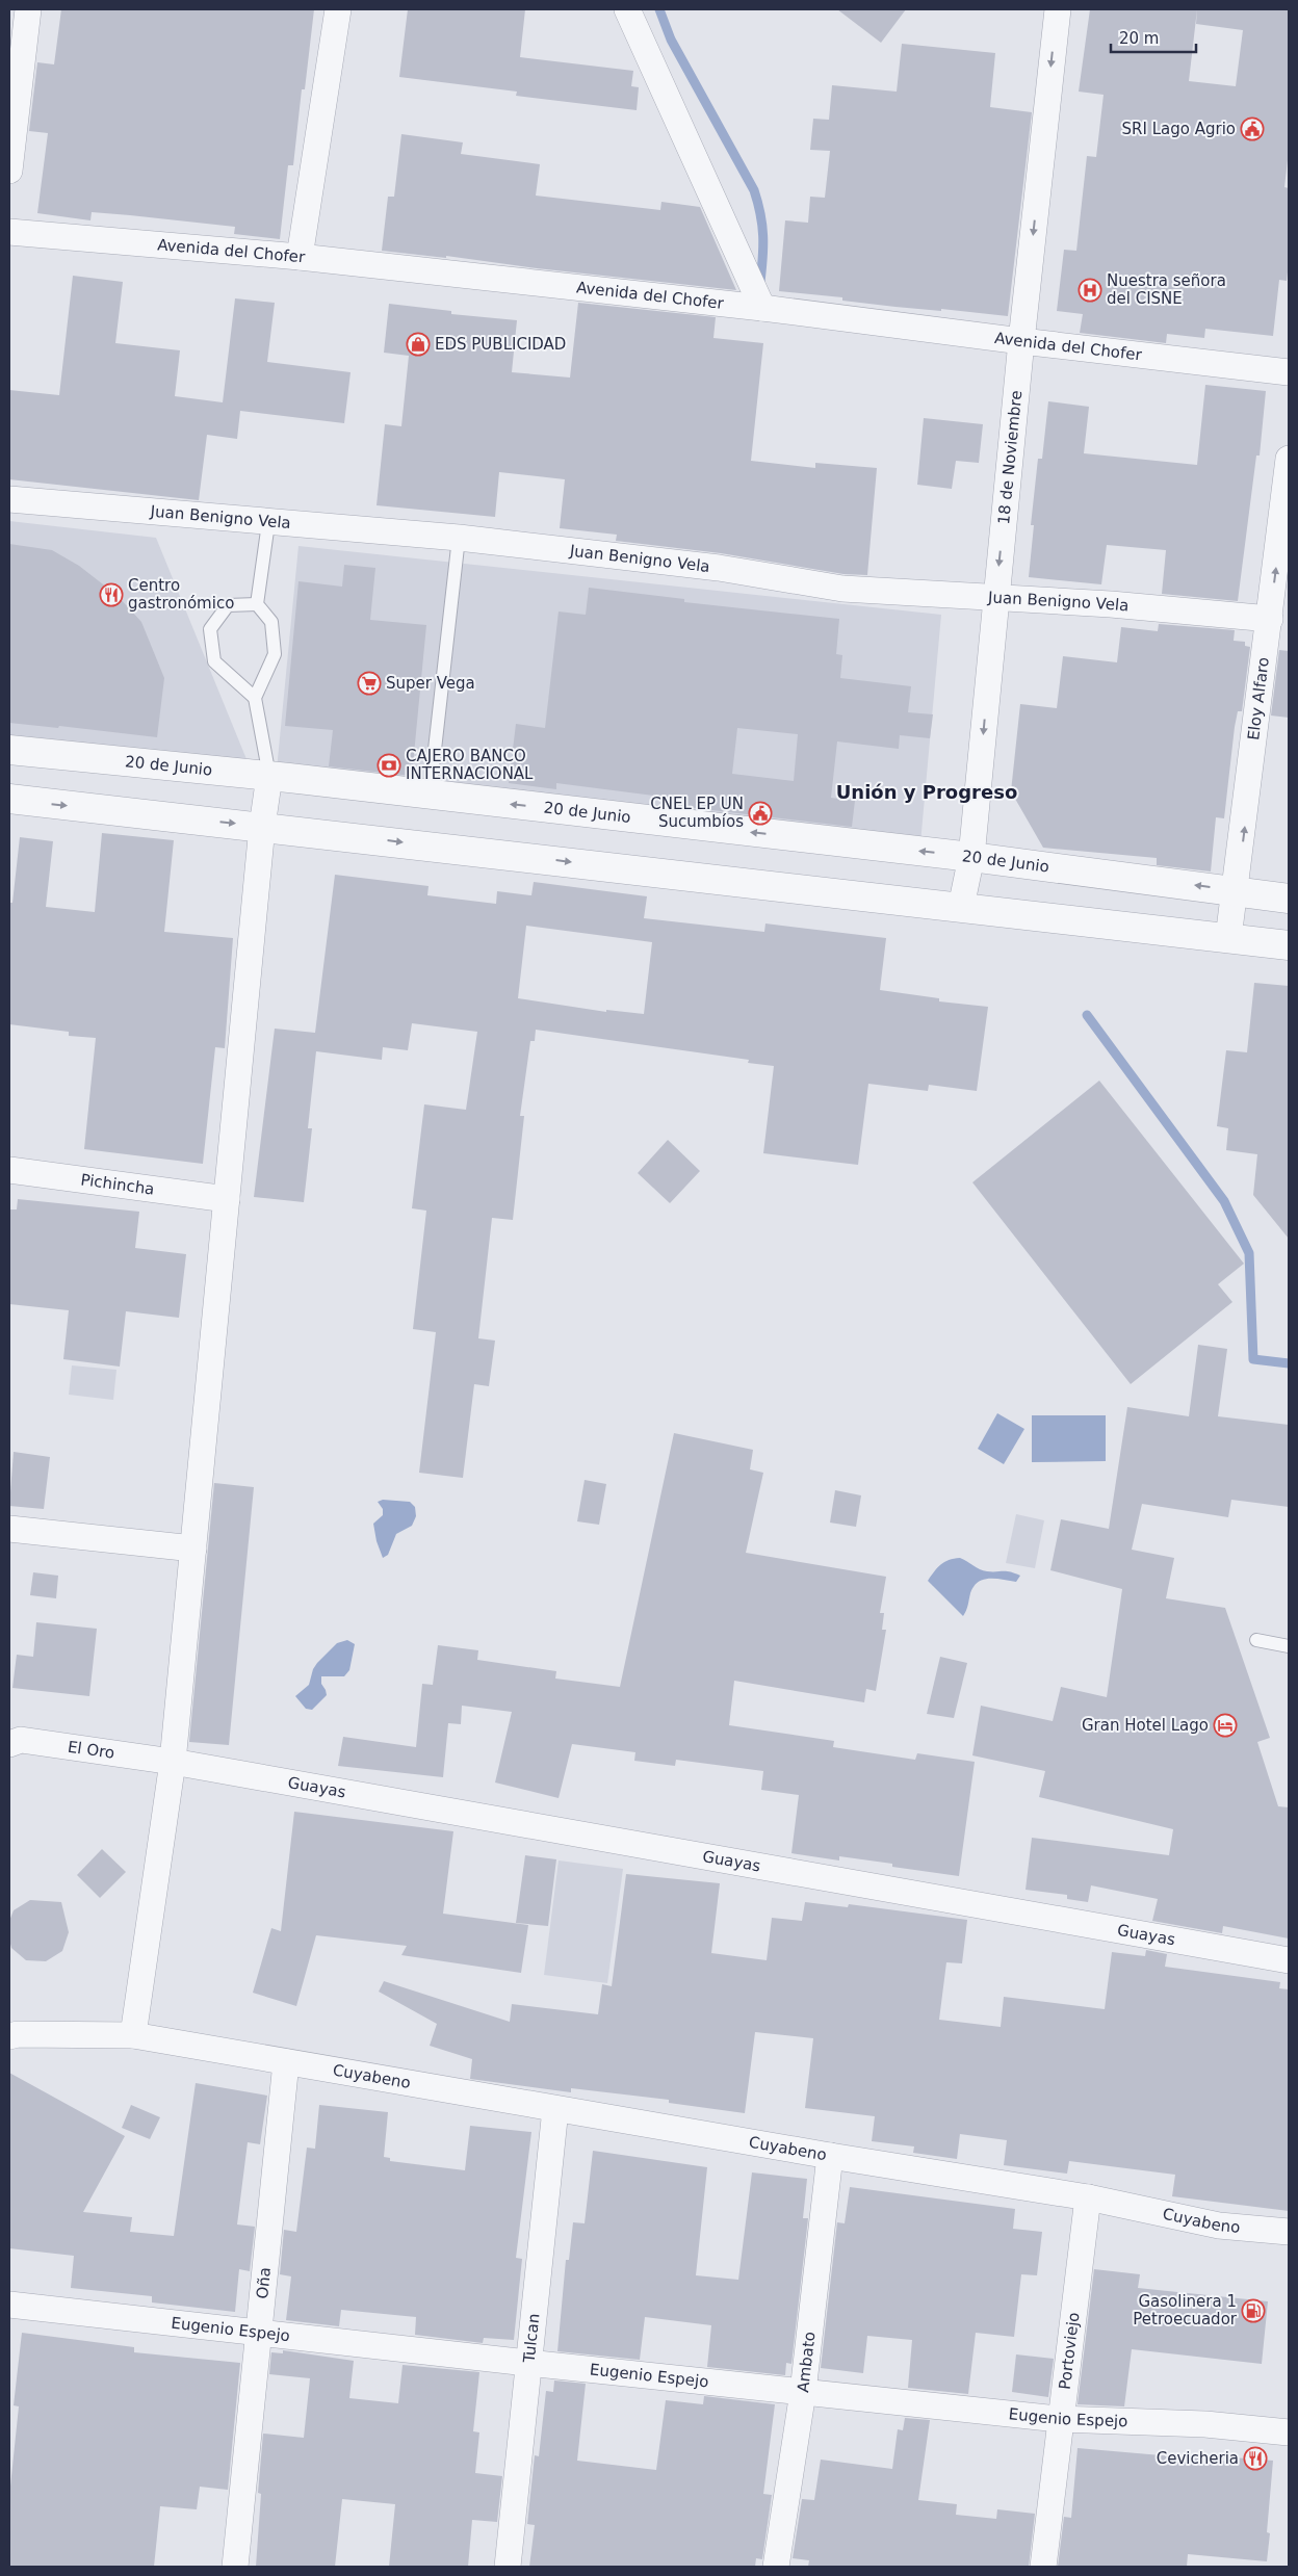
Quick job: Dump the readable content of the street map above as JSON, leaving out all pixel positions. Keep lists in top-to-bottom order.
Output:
{
  "streets": {
    "street": [
      "Avenida del Chofer",
      "18 de Noviembre",
      "Juan Benigno Vela",
      "Eloy Alfaro",
      "20 de Junio",
      "Pichincha",
      "El Oro",
      "Guayas",
      "Cuyabeno",
      "Oña",
      "Eugenio Espejo",
      "Tulcan",
      "Portoviejo",
      "Ambato"
    ]
  },
  "crossings": [
    ["Avenida del Chofer", "18 de Noviembre"],
    ["18 de Noviembre", "Juan Benigno Vela"],
    ["18 de Noviembre", "20 de Junio"],
    ["Juan Benigno Vela", "Eloy Alfaro"],
    ["Eloy Alfaro", "20 de Junio"],
    ["El Oro", "Guayas"],
    ["Cuyabeno", "Oña"],
    ["Cuyabeno", "Tulcan"],
    ["Cuyabeno", "Portoviejo"],
    ["Cuyabeno", "Ambato"],
    ["Oña", "Eugenio Espejo"],
    ["Eugenio Espejo", "Tulcan"],
    ["Eugenio Espejo", "Portoviejo"],
    ["Eugenio Espejo", "Ambato"]
  ],
  "one_way": ["18 de Noviembre", "Eloy Alfaro"],
  "districts": ["Unión y Progreso"],
  "places": {
    "public building": ["SRI Lago Agrio", "CNEL EP UN Sucumbíos"],
    "hospital": ["Nuestra señora del CISNE"],
    "shop": ["EDS PUBLICIDAD"],
    "restaurant": ["Centro gastronómico", "Cevicheria"],
    "supermarket": ["Super Vega"],
    "bank": ["CAJERO BANCO INTERNACIONAL"],
    "hotel": ["Gran Hotel Lago"],
    "fuel station": ["Gasolinera 1 Petroecuador"]
  },
  "scale_bar": "20 m"
}
